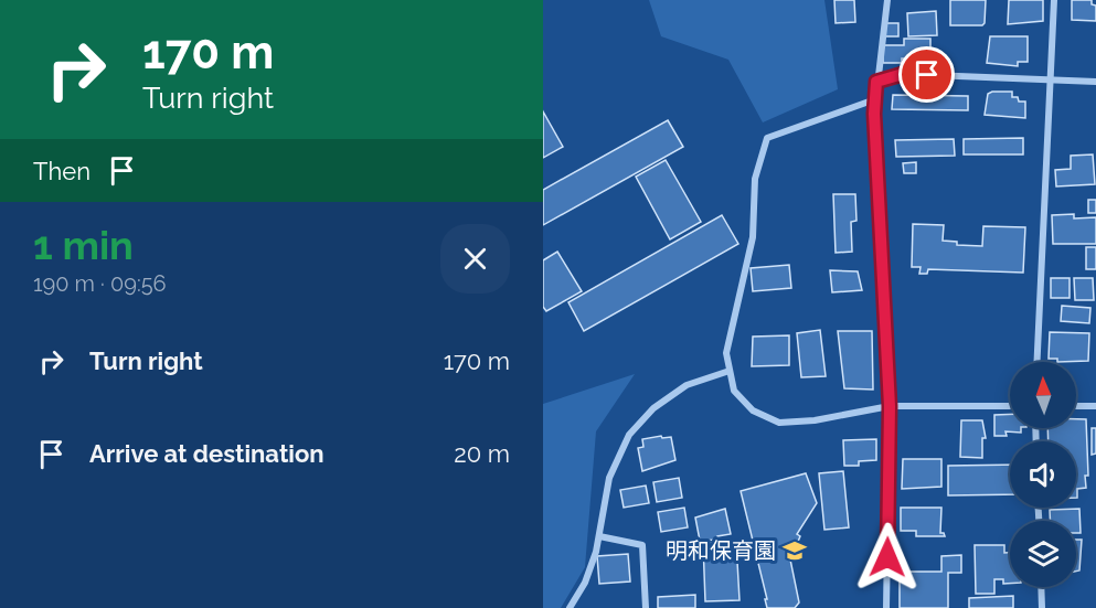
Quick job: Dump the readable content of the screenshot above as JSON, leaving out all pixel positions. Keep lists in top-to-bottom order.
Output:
{
  "places": {
    "school or university": ["明和保育園"]
  },
  "north": "top",
  "page": {
    "turn": ["170 m", "Turn right"],
    "then": "Then",
    "heading": ["1 min", "190 m · 09:56"],
    "list": [
      {
        "name": "Turn right",
        "value": "170 m"
      },
      {
        "name": "Arrive at destination",
        "value": "20 m"
      }
    ]
  }
}
